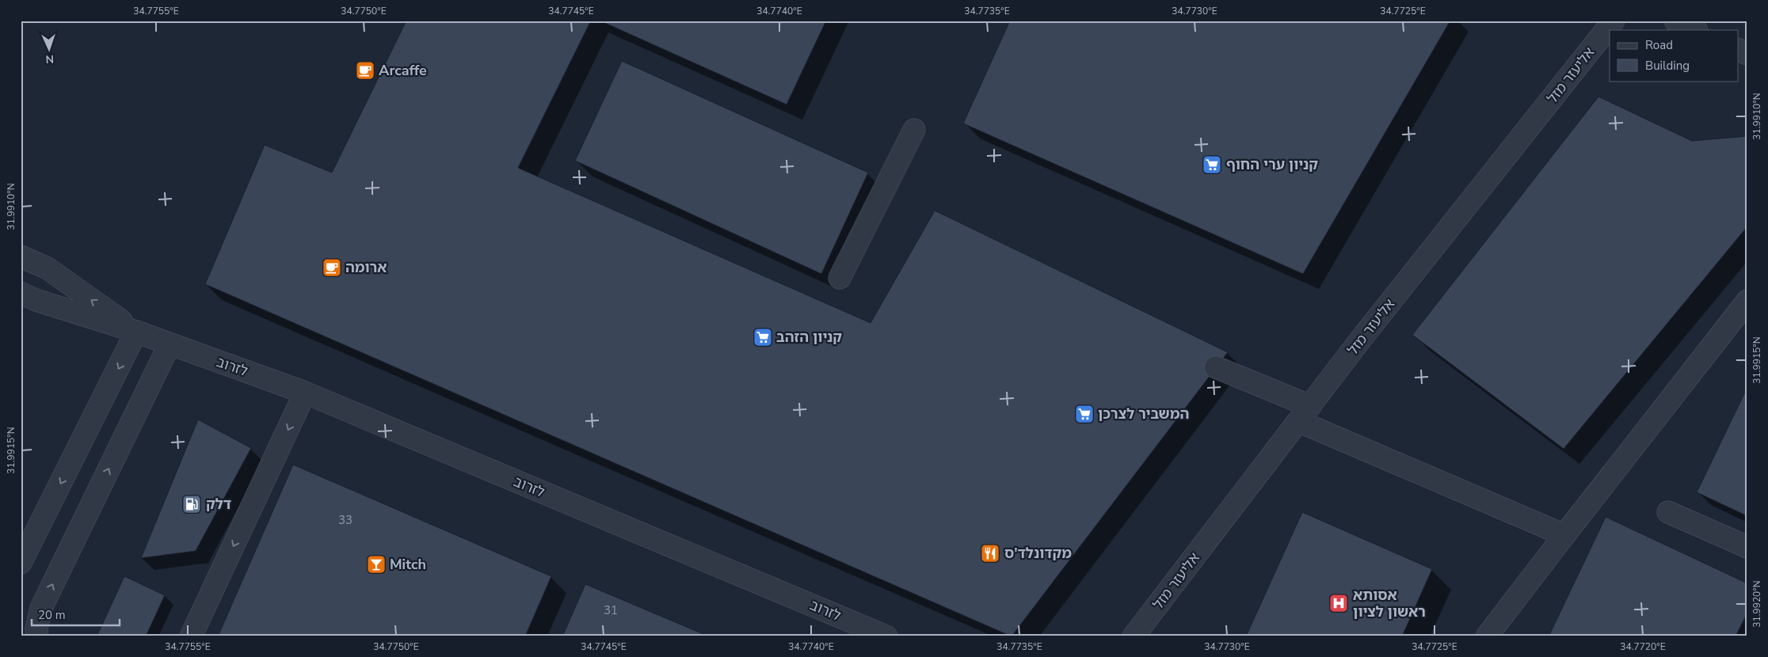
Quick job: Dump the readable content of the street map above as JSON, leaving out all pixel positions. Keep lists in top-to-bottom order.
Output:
{
  "streets": {
    "street": ["אליעזר מזל", "לזרוב"]
  },
  "places": {
    "cafe": ["Arcaffe", "ארומה"],
    "supermarket": ["קניון ערי החוף", "קניון הזהב", "המשביר לצרכן"],
    "fuel station": ["דלק"],
    "restaurant": ["מקדונלד'ס"],
    "bar": ["Mitch"],
    "hospital": ["אסותא ראשון לציון"]
  },
  "house_numbers": ["33", "31"],
  "legend": ["Road", "Building"],
  "scale_bar": "20 m",
  "north": "bottom",
  "coordinates": [
    "34.7755°E",
    "34.7750°E",
    "34.7745°E",
    "34.7740°E",
    "34.7735°E",
    "34.7730°E",
    "34.7725°E",
    "31.9910°N",
    "31.9915°N",
    "31.9920°N",
    "34.7720°E"
  ]
}
